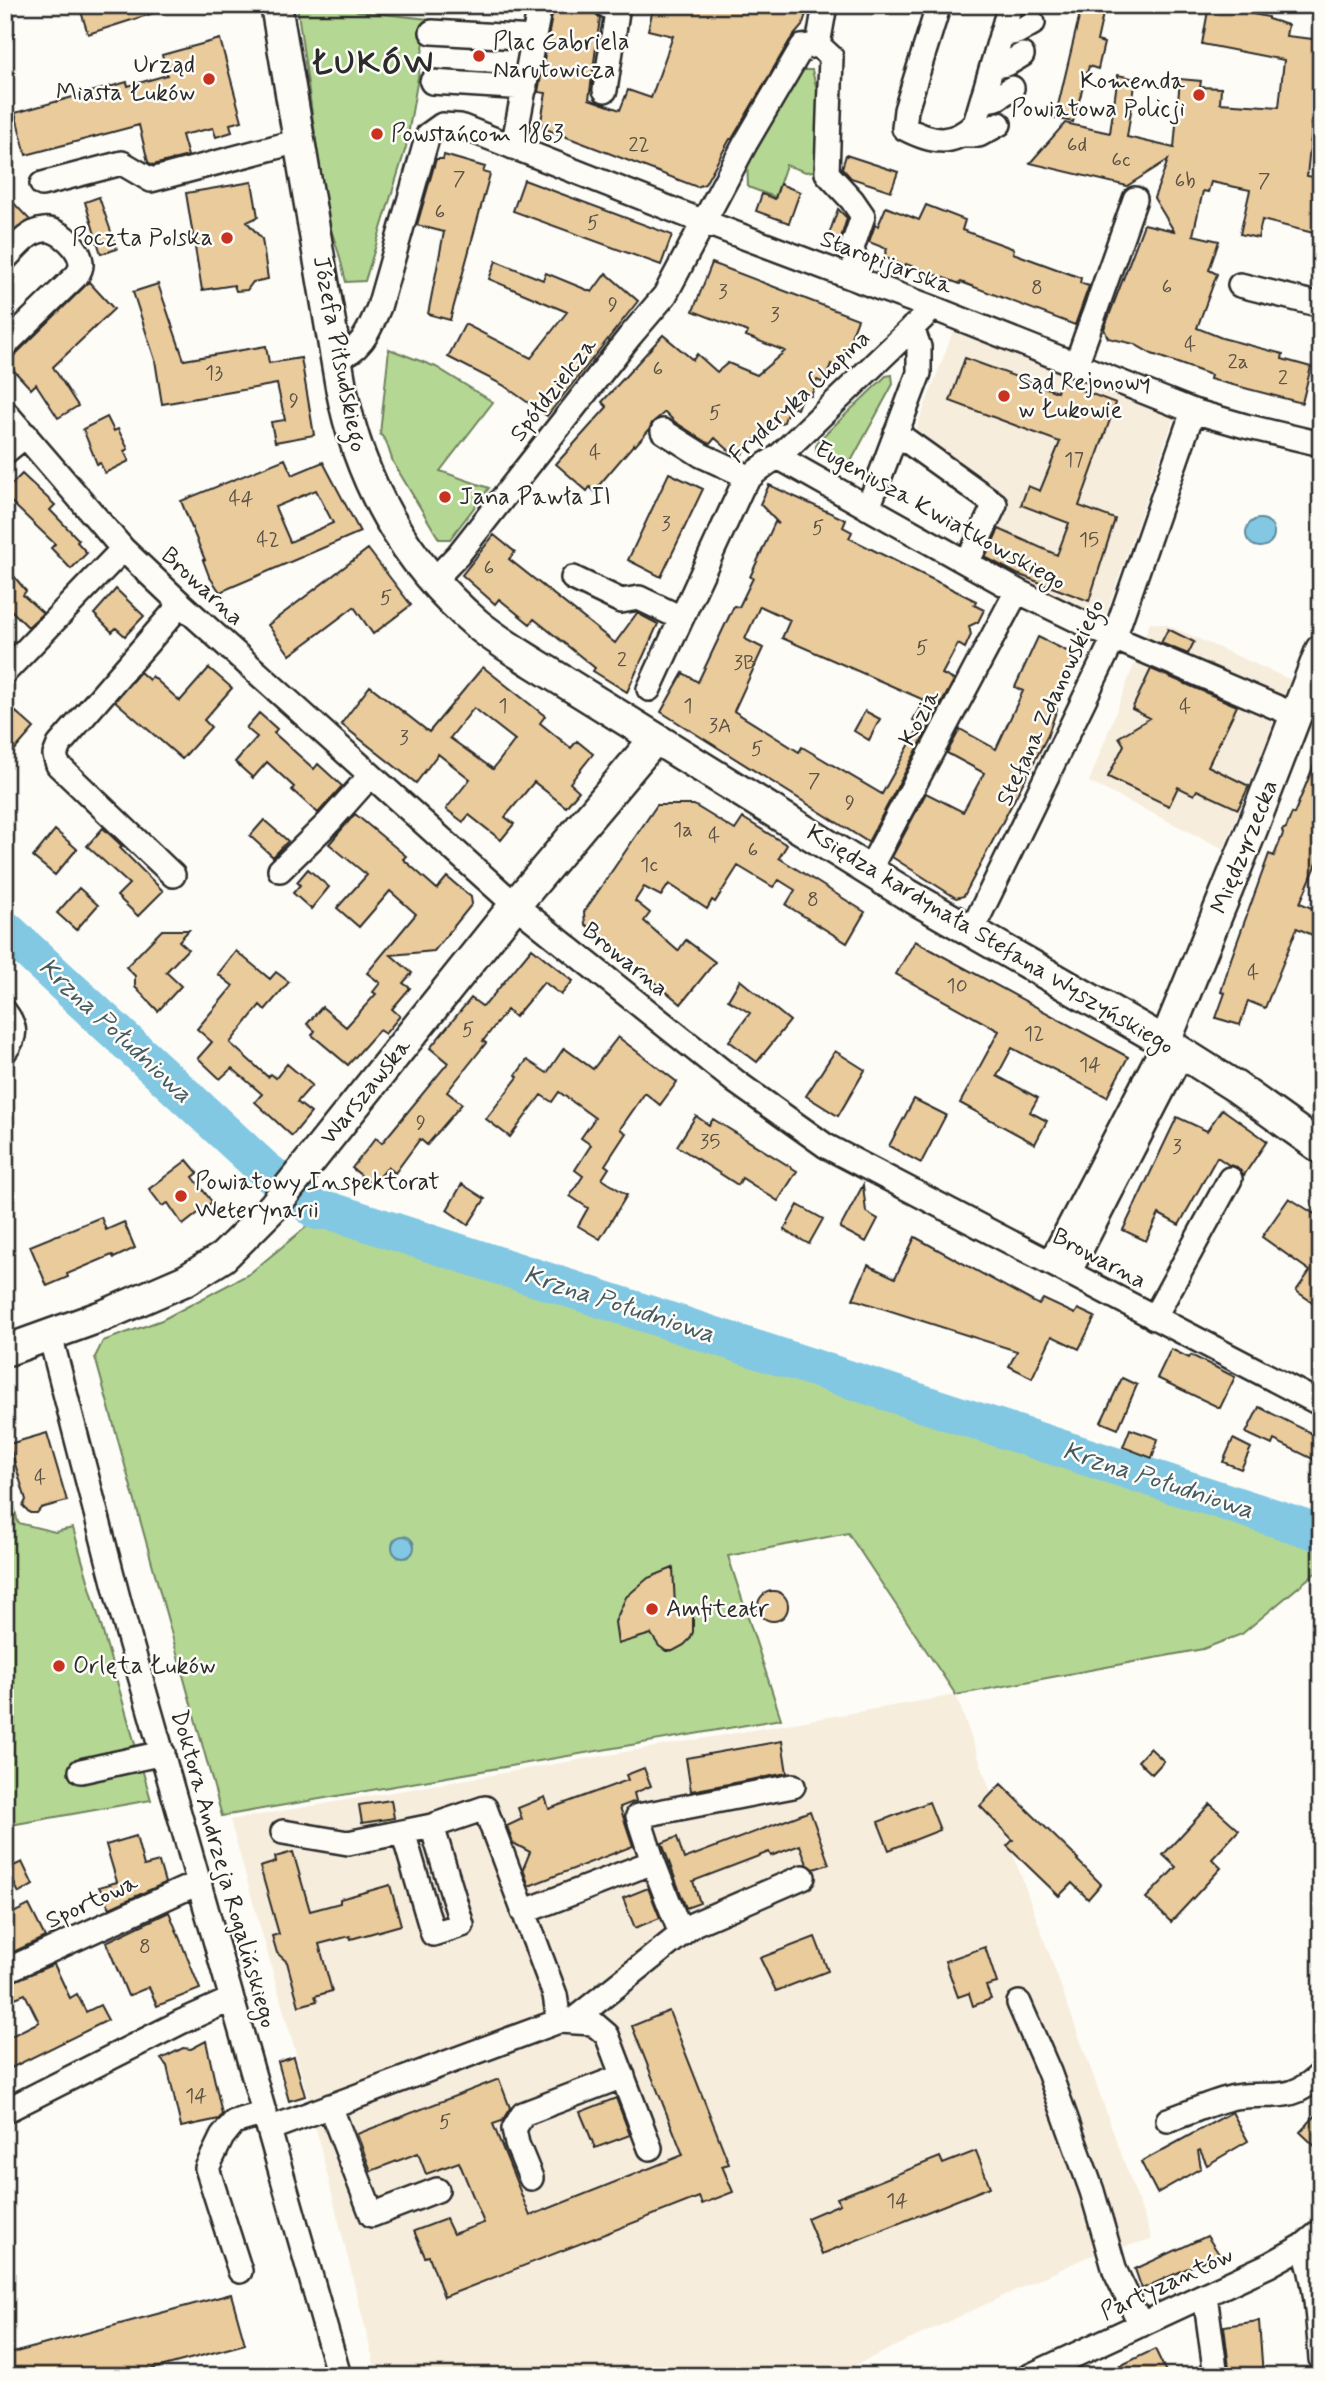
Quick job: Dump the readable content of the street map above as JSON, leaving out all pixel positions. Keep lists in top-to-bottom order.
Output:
{
  "streets": {
    "main road": [
      "Józefa Piłsudskiego",
      "Międzyrzecka",
      "Księdza kardynała Stefana Wyszyńskiego",
      "Warszawska"
    ],
    "street": [
      "Staropijarska",
      "Spółdzielcza",
      "Fryderyka Chopina",
      "Eugeniusza Kwiatkowskiego",
      "Browarna",
      "Stefana Zdanowskiego",
      "Kozia",
      "Doktora Andrzeja Rogalińskiego",
      "Sportowa",
      "Partyzantów"
    ]
  },
  "crossings": [
    ["Staropijarska", "Józefa Piłsudskiego"],
    ["Staropijarska", "Spółdzielcza"],
    ["Staropijarska", "Fryderyka Chopina"],
    ["Staropijarska", "Stefana Zdanowskiego"],
    ["Józefa Piłsudskiego", "Spółdzielcza"],
    ["Józefa Piłsudskiego", "Księdza kardynała Stefana Wyszyńskiego"],
    ["Józefa Piłsudskiego", "Warszawska"],
    ["Fryderyka Chopina", "Eugeniusza Kwiatkowskiego"],
    ["Eugeniusza Kwiatkowskiego", "Stefana Zdanowskiego"],
    ["Eugeniusza Kwiatkowskiego", "Kozia"],
    ["Eugeniusza Kwiatkowskiego", "Międzyrzecka"],
    ["Browarna", "Warszawska"],
    ["Stefana Zdanowskiego", "Księdza kardynała Stefana Wyszyńskiego"],
    ["Kozia", "Księdza kardynała Stefana Wyszyńskiego"],
    ["Międzyrzecka", "Księdza kardynała Stefana Wyszyńskiego"],
    ["Księdza kardynała Stefana Wyszyńskiego", "Warszawska"],
    ["Warszawska", "Doktora Andrzeja Rogalińskiego"],
    ["Doktora Andrzeja Rogalińskiego", "Sportowa"]
  ],
  "districts": ["ŁUKÓW"],
  "water": ["Krzna Południowa"],
  "places": [
    "Plac Gabriela Narutowicza",
    "Urząd Miasta Łuków",
    "Komenda Powiatowa Policji",
    "Powstańcom 1863",
    "Poczta Polska",
    "Sąd Rejonowy w Łukowie",
    "Jana Pawła II",
    "Powiatowy Inspektorat Weterynarii",
    "Amfiteatr",
    "Orlęta Łuków"
  ],
  "house_numbers": [
    "22",
    "6d",
    "6c",
    "7",
    "6b",
    "7",
    "6",
    "5",
    "6",
    "8",
    "3",
    "9",
    "3",
    "4",
    "2a",
    "6",
    "13",
    "2",
    "9",
    "5",
    "4",
    "17",
    "44",
    "3",
    "5",
    "42",
    "15",
    "6",
    "5",
    "5",
    "2",
    "3B",
    "1",
    "1",
    "4",
    "3A",
    "3",
    "5",
    "7",
    "9",
    "1a",
    "4",
    "6",
    "1c",
    "8",
    "4",
    "10",
    "5",
    "12",
    "14",
    "9",
    "35",
    "3",
    "4",
    "8",
    "14",
    "5",
    "14"
  ]
}
